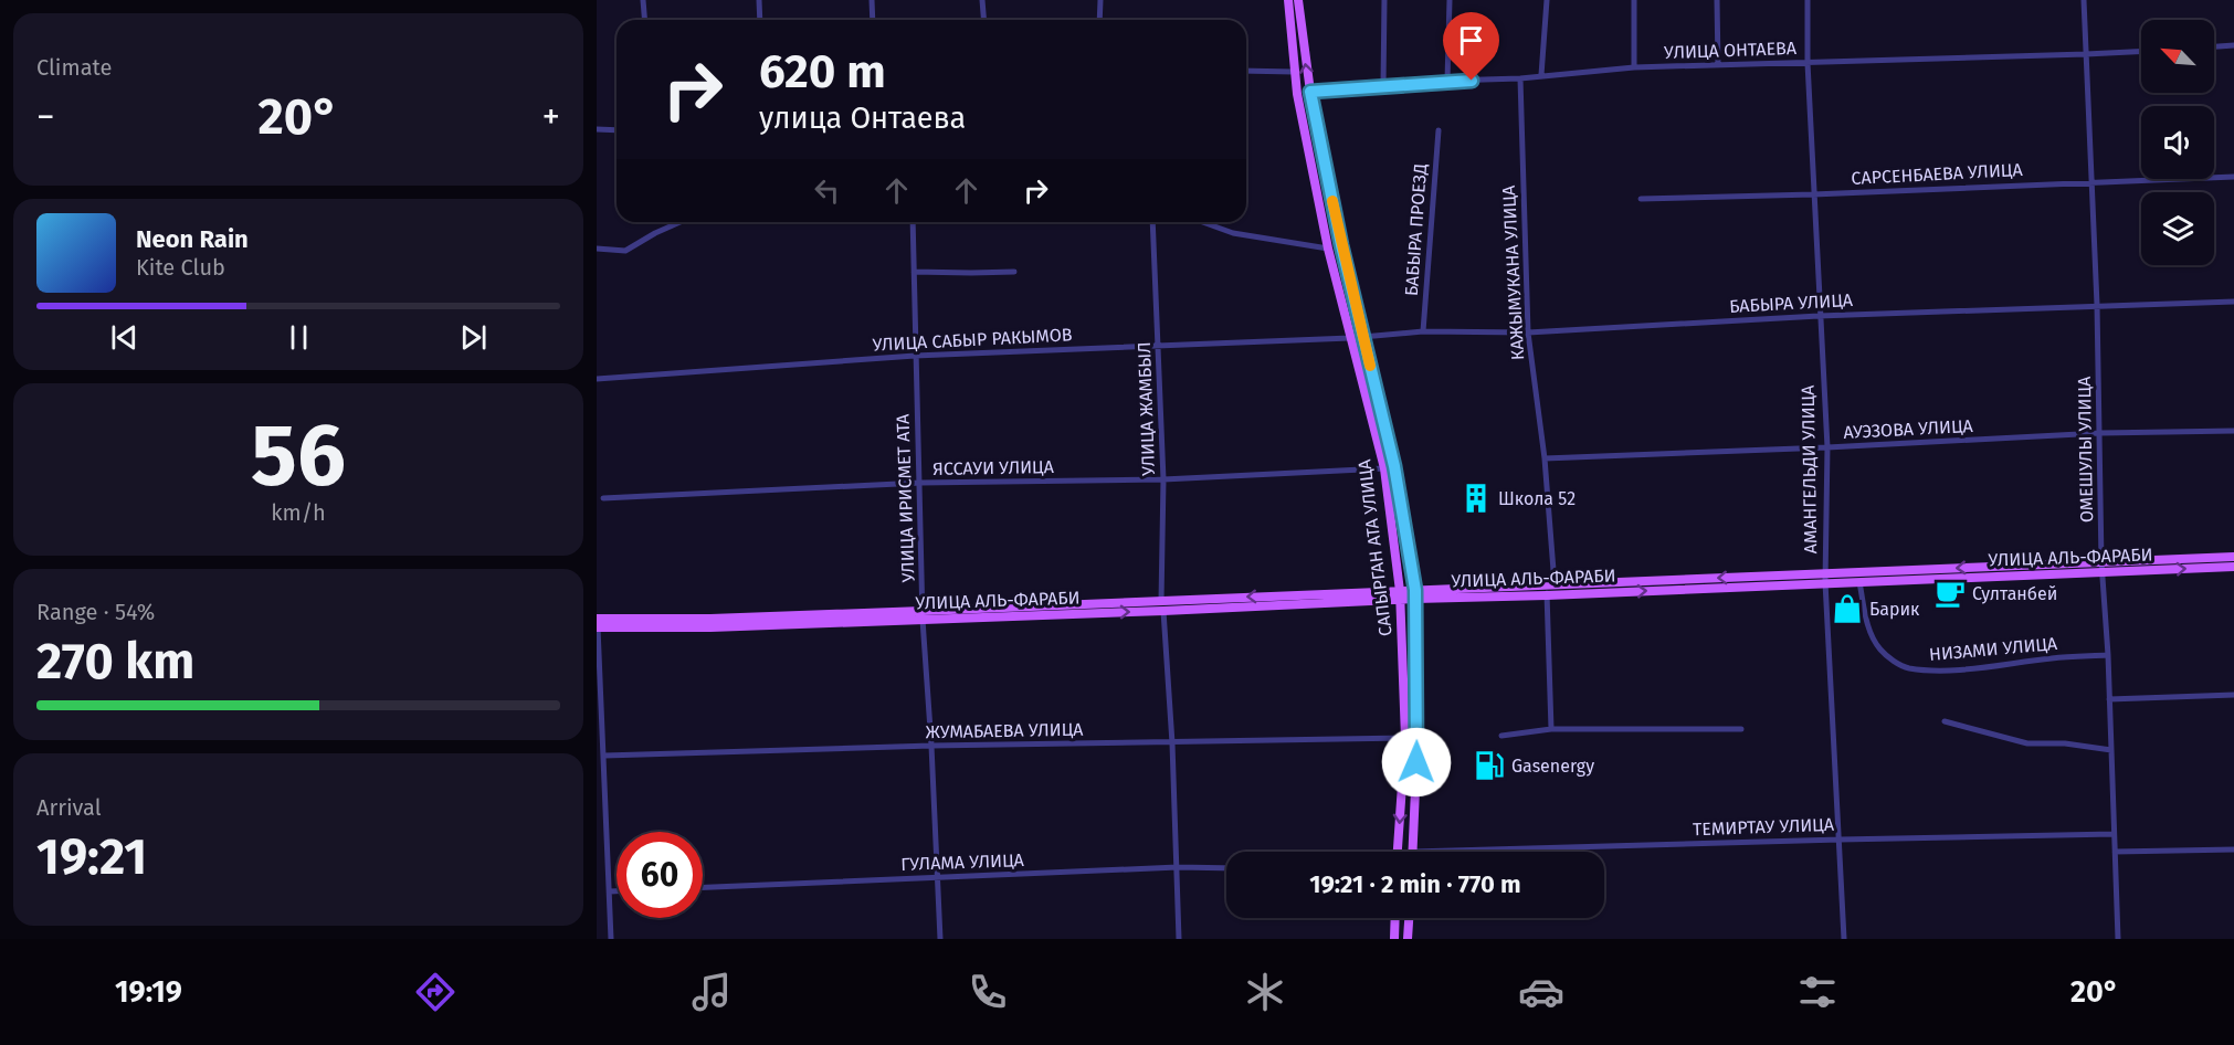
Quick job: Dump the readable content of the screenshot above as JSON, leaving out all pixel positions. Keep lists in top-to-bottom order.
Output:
{
  "streets": {
    "main road": ["САПЫРГАН АТА УЛИЦА", "УЛИЦА АЛЬ-ФАРАБИ"],
    "street": [
      "УЛИЦА ОНТАЕВА",
      "САРСЕНБАЕВА УЛИЦА",
      "БАБЫРА ПРОЕЗД",
      "КАЖЫМУКАНА УЛИЦА",
      "БАБЫРА УЛИЦА",
      "УЛИЦА САБЫР РАКЫМОВ",
      "УЛИЦА ЖАМБЫЛ",
      "АУЭЗОВА УЛИЦА",
      "ОМЕШУЛЫ УЛИЦА",
      "ЯССАУИ УЛИЦА",
      "АМАНГЕЛЬДИ УЛИЦА",
      "УЛИЦА ИРИСМЕТ АТА",
      "НИЗАМИ УЛИЦА",
      "ЖУМАБАЕВА УЛИЦА",
      "ТЕМИРТАУ УЛИЦА",
      "ГУЛАМА УЛИЦА"
    ]
  },
  "crossings": [
    ["УЛИЦА ОНТАЕВА", "КАЖЫМУКАНА УЛИЦА"],
    ["УЛИЦА ОНТАЕВА", "ОМЕШУЛЫ УЛИЦА"],
    ["УЛИЦА ОНТАЕВА", "АМАНГЕЛЬДИ УЛИЦА"],
    ["УЛИЦА ОНТАЕВА", "САПЫРГАН АТА УЛИЦА"],
    ["САРСЕНБАЕВА УЛИЦА", "ОМЕШУЛЫ УЛИЦА"],
    ["САРСЕНБАЕВА УЛИЦА", "АМАНГЕЛЬДИ УЛИЦА"],
    ["БАБЫРА ПРОЕЗД", "БАБЫРА УЛИЦА"],
    ["КАЖЫМУКАНА УЛИЦА", "БАБЫРА УЛИЦА"],
    ["КАЖЫМУКАНА УЛИЦА", "АУЭЗОВА УЛИЦА"],
    ["КАЖЫМУКАНА УЛИЦА", "УЛИЦА АЛЬ-ФАРАБИ"],
    ["БАБЫРА УЛИЦА", "УЛИЦА САБЫР РАКЫМОВ"],
    ["БАБЫРА УЛИЦА", "ОМЕШУЛЫ УЛИЦА"],
    ["БАБЫРА УЛИЦА", "АМАНГЕЛЬДИ УЛИЦА"],
    ["БАБЫРА УЛИЦА", "САПЫРГАН АТА УЛИЦА"],
    ["УЛИЦА САБЫР РАКЫМОВ", "УЛИЦА ЖАМБЫЛ"],
    ["УЛИЦА САБЫР РАКЫМОВ", "УЛИЦА ИРИСМЕТ АТА"],
    ["УЛИЦА САБЫР РАКЫМОВ", "САПЫРГАН АТА УЛИЦА"],
    ["УЛИЦА ЖАМБЫЛ", "ЯССАУИ УЛИЦА"],
    ["УЛИЦА ЖАМБЫЛ", "УЛИЦА АЛЬ-ФАРАБИ"],
    ["УЛИЦА ЖАМБЫЛ", "ЖУМАБАЕВА УЛИЦА"],
    ["УЛИЦА ЖАМБЫЛ", "ГУЛАМА УЛИЦА"],
    ["АУЭЗОВА УЛИЦА", "ОМЕШУЛЫ УЛИЦА"],
    ["АУЭЗОВА УЛИЦА", "АМАНГЕЛЬДИ УЛИЦА"],
    ["ОМЕШУЛЫ УЛИЦА", "УЛИЦА АЛЬ-ФАРАБИ"],
    ["ОМЕШУЛЫ УЛИЦА", "НИЗАМИ УЛИЦА"],
    ["ОМЕШУЛЫ УЛИЦА", "ТЕМИРТАУ УЛИЦА"],
    ["ЯССАУИ УЛИЦА", "УЛИЦА ИРИСМЕТ АТА"],
    ["ЯССАУИ УЛИЦА", "САПЫРГАН АТА УЛИЦА"],
    ["АМАНГЕЛЬДИ УЛИЦА", "УЛИЦА АЛЬ-ФАРАБИ"],
    ["АМАНГЕЛЬДИ УЛИЦА", "ТЕМИРТАУ УЛИЦА"],
    ["УЛИЦА ИРИСМЕТ АТА", "УЛИЦА АЛЬ-ФАРАБИ"],
    ["УЛИЦА ИРИСМЕТ АТА", "ЖУМАБАЕВА УЛИЦА"],
    ["УЛИЦА ИРИСМЕТ АТА", "ГУЛАМА УЛИЦА"],
    ["САПЫРГАН АТА УЛИЦА", "УЛИЦА АЛЬ-ФАРАБИ"],
    ["САПЫРГАН АТА УЛИЦА", "ЖУМАБАЕВА УЛИЦА"],
    ["САПЫРГАН АТА УЛИЦА", "ТЕМИРТАУ УЛИЦА"],
    ["УЛИЦА АЛЬ-ФАРАБИ", "НИЗАМИ УЛИЦА"]
  ],
  "places": {
    "building": ["Школа 52"],
    "cafe": ["Султанбей"],
    "shop": ["Барик"],
    "fuel station": ["Gasenergy"]
  },
  "north": "top left",
  "page": {
    "tile": [
      "Climate",
      ["56", "km/h"],
      ["Range · 54%", "270 km"],
      ["Arrival", "19:21"]
    ],
    "turn": ["620 m", "улица Онтаева"],
    "heat": ["−", "20°", "+"],
    "song": ["Neon Rain", "Kite Club"],
    "limit": "60",
    "trip": "19:21 · 2 min · 770 m",
    "tabs": ["19:19", "20°"]
  }
}
